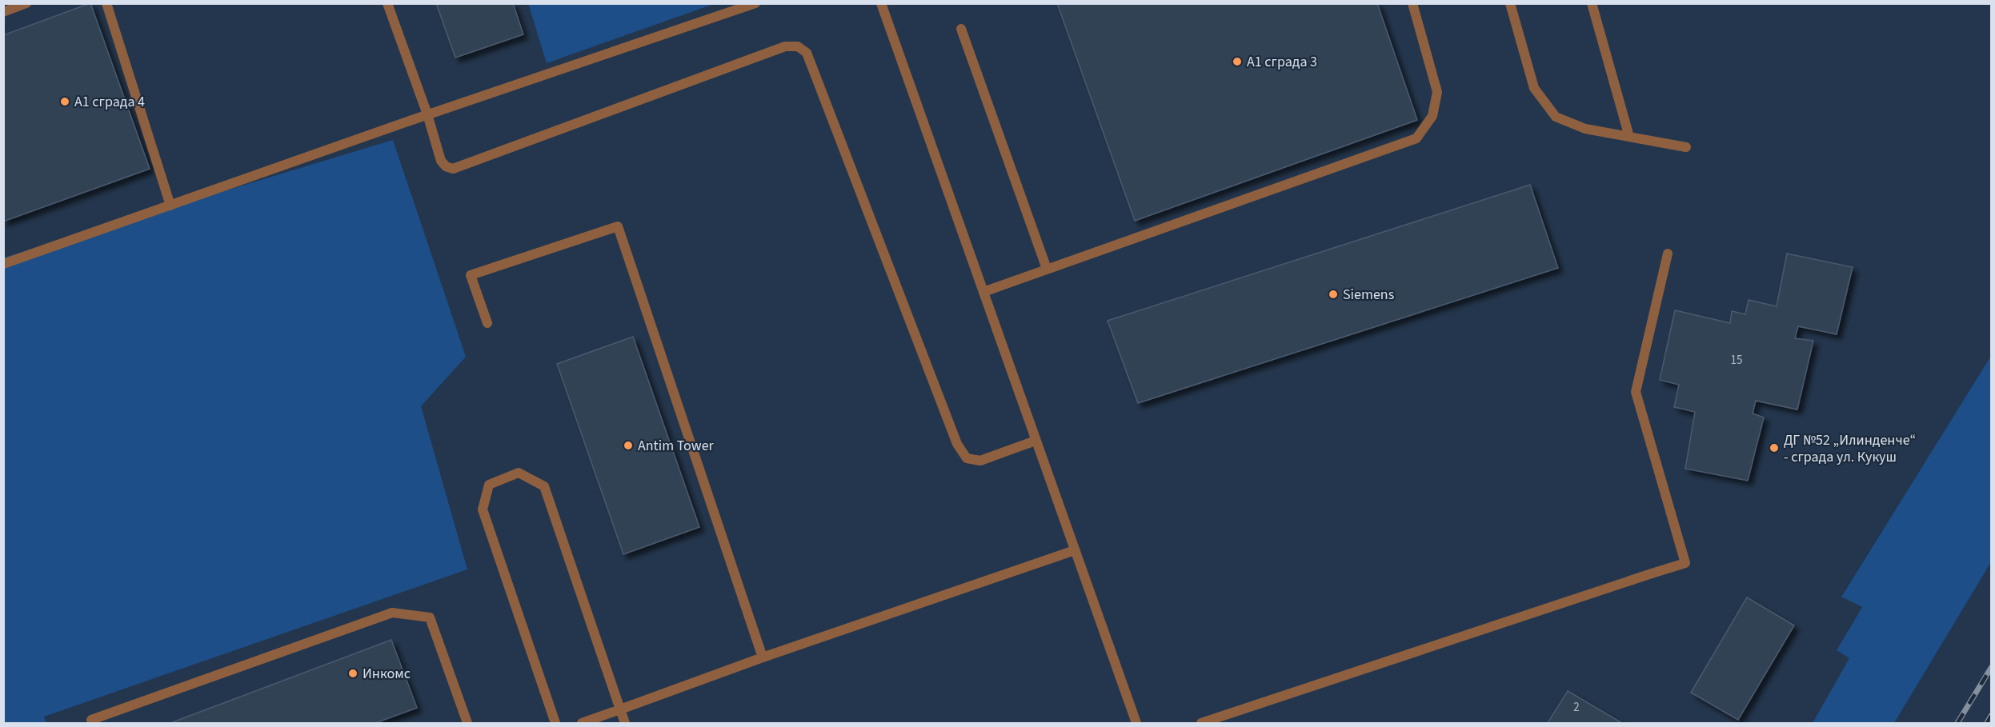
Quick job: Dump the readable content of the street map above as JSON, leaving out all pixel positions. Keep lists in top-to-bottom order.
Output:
{
  "places": [
    "А1 сграда 3",
    "А1 сграда 4",
    "Siemens",
    "Antim Tower",
    "ДГ №52 „Илинденче“ - сграда ул. Кукуш",
    "Инкомс"
  ],
  "house_numbers": ["15", "2"]
}
